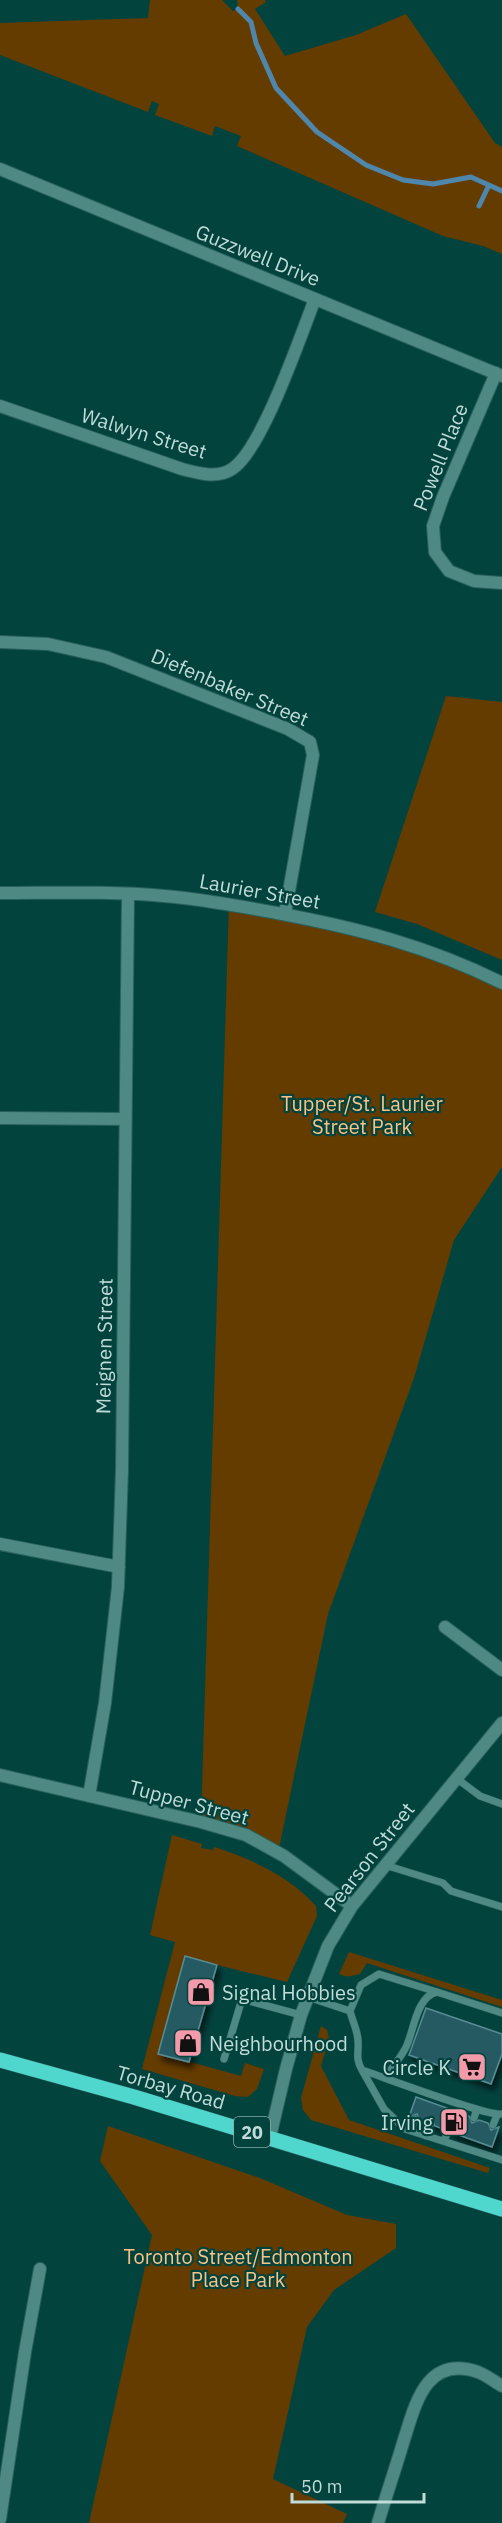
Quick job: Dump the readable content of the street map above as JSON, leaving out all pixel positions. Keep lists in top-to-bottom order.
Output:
{
  "streets": {
    "main road": ["Torbay Road", "20"],
    "street": [
      "Guzzwell Drive",
      "Walwyn Street",
      "Powell Place",
      "Diefenbaker Street",
      "Laurier Street",
      "Meignen Street",
      "Tupper Street",
      "Pearson Street"
    ]
  },
  "crossings": [
    ["Guzzwell Drive", "Walwyn Street"],
    ["Guzzwell Drive", "Powell Place"],
    ["Diefenbaker Street", "Laurier Street"],
    ["Laurier Street", "Meignen Street"],
    ["Meignen Street", "Tupper Street"],
    ["Tupper Street", "Pearson Street"],
    ["Pearson Street", "Torbay Road"]
  ],
  "parks": ["Tupper/St. Laurier Street Park", "Toronto Street/Edmonton Place Park"],
  "places": {
    "shop": ["Signal Hobbies", "Neighbourhood"],
    "supermarket": ["Circle K"],
    "fuel station": ["Irving"]
  },
  "scale_bar": "50 m"
}
